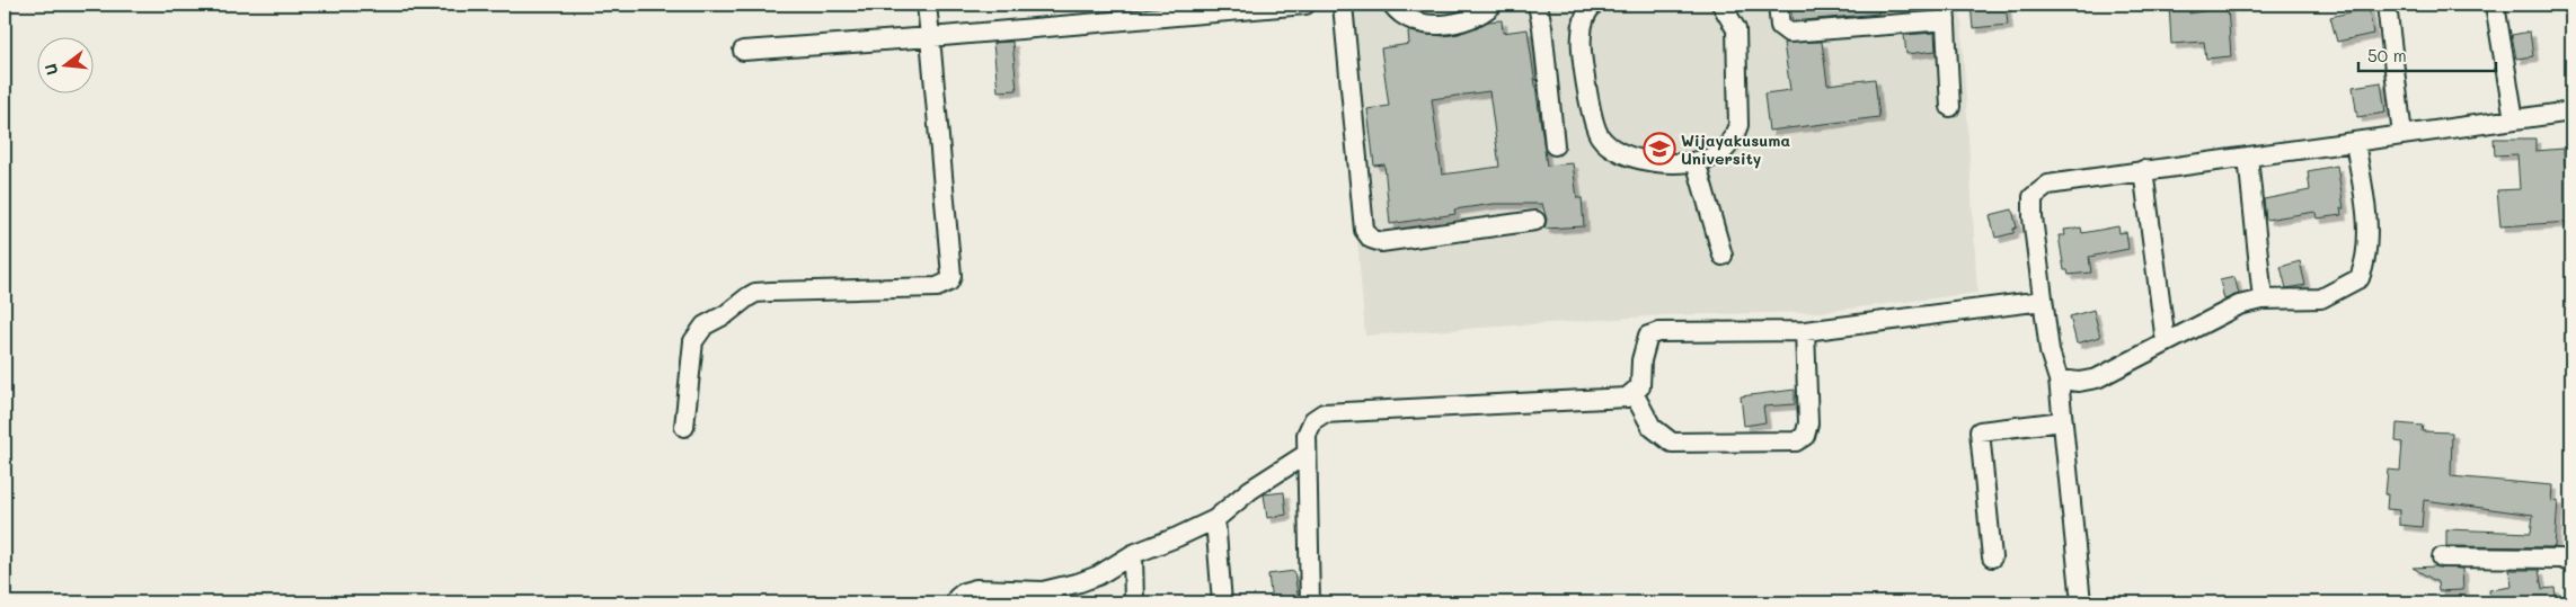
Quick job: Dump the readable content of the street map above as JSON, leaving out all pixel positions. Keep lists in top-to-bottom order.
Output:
{
  "places": {
    "school or university": ["Wijayakusuma University"]
  },
  "scale_bar": "50 m",
  "north": "left"
}
